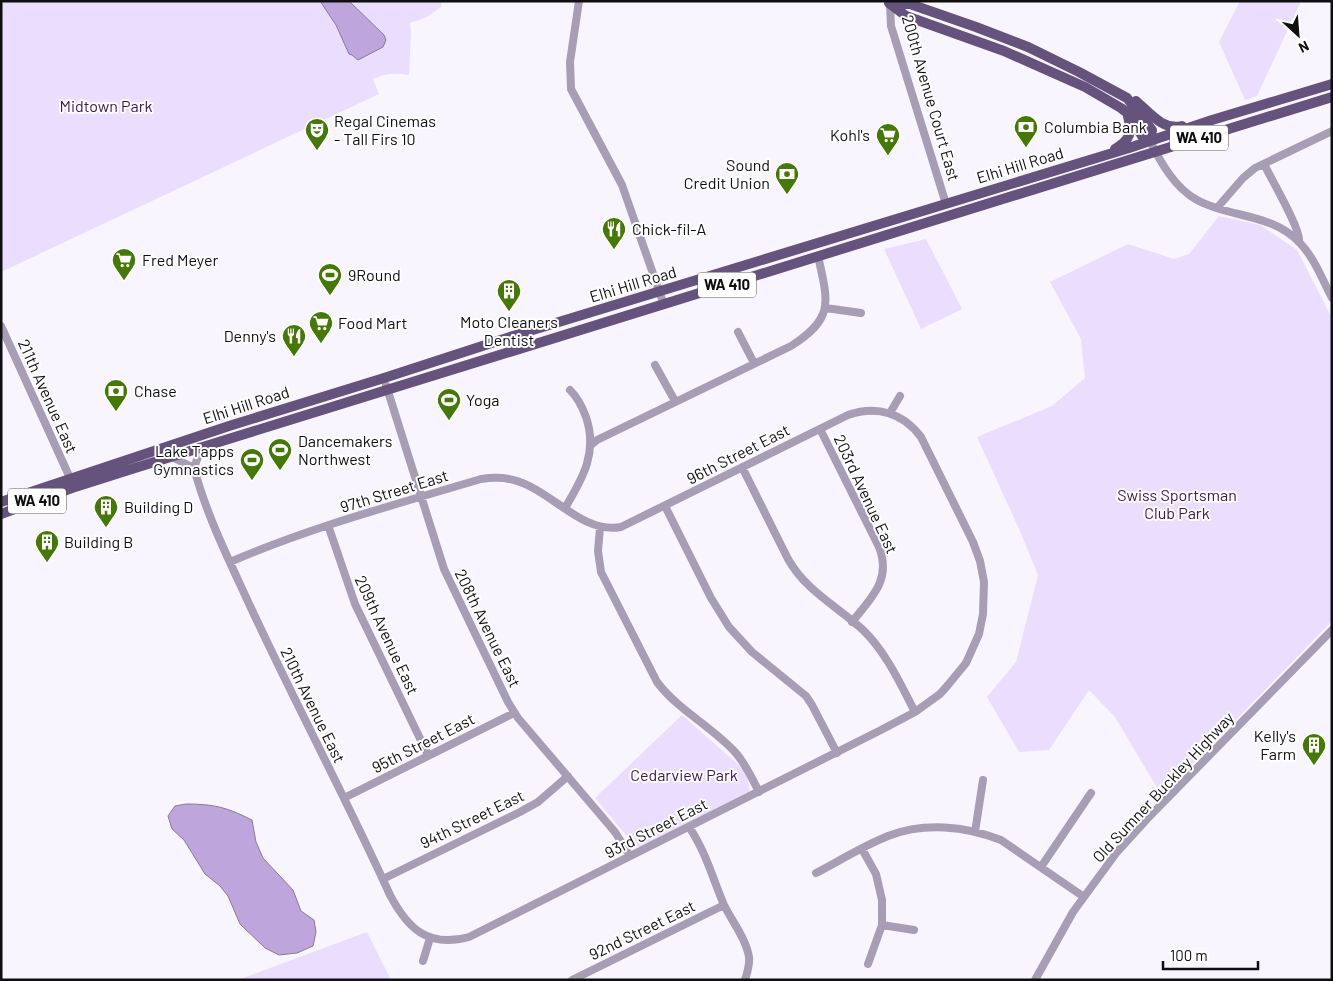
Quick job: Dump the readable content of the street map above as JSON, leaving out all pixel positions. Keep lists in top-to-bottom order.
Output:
{
  "streets": {
    "main road": ["WA 410", "Elhi Hill Road"],
    "street": [
      "200th Avenue Court East",
      "211th Avenue East",
      "96th Street East",
      "97th Street East",
      "203rd Avenue East",
      "208th Avenue East",
      "209th Avenue East",
      "210th Avenue East",
      "95th Street East",
      "Old Sumner Buckley Highway",
      "94th Street East",
      "93rd Street East",
      "92nd Street East"
    ]
  },
  "crossings": [
    ["200th Avenue Court East", "Elhi Hill Road"],
    ["Elhi Hill Road", "211th Avenue East"],
    ["Elhi Hill Road", "208th Avenue East"],
    ["96th Street East", "97th Street East"],
    ["96th Street East", "203rd Avenue East"],
    ["96th Street East", "93rd Street East"],
    ["97th Street East", "208th Avenue East"],
    ["97th Street East", "209th Avenue East"],
    ["97th Street East", "210th Avenue East"],
    ["208th Avenue East", "95th Street East"],
    ["208th Avenue East", "94th Street East"],
    ["208th Avenue East", "93rd Street East"],
    ["209th Avenue East", "95th Street East"],
    ["210th Avenue East", "95th Street East"],
    ["210th Avenue East", "94th Street East"],
    ["210th Avenue East", "93rd Street East"]
  ],
  "parks": ["Midtown Park", "Swiss Sportsman Club Park", "Cedarview Park"],
  "places": {
    "bank": ["Columbia Bank", "Sound Credit Union", "Chase"],
    "theatre": ["Regal Cinemas - Tall Firs 10"],
    "supermarket": ["Kohl's", "Fred Meyer", "Food Mart"],
    "restaurant": ["Chick-fil-A", "Denny's"],
    "sports": [
      "9Round",
      "Yoga",
      "Dancemakers Northwest",
      "Lake Tapps Gymnastics"
    ],
    "building": [
      "Moto Cleaners Dentist",
      "Building D",
      "Building B",
      "Kelly's Farm"
    ]
  },
  "scale_bar": "100 m",
  "north": "bottom right"
}
